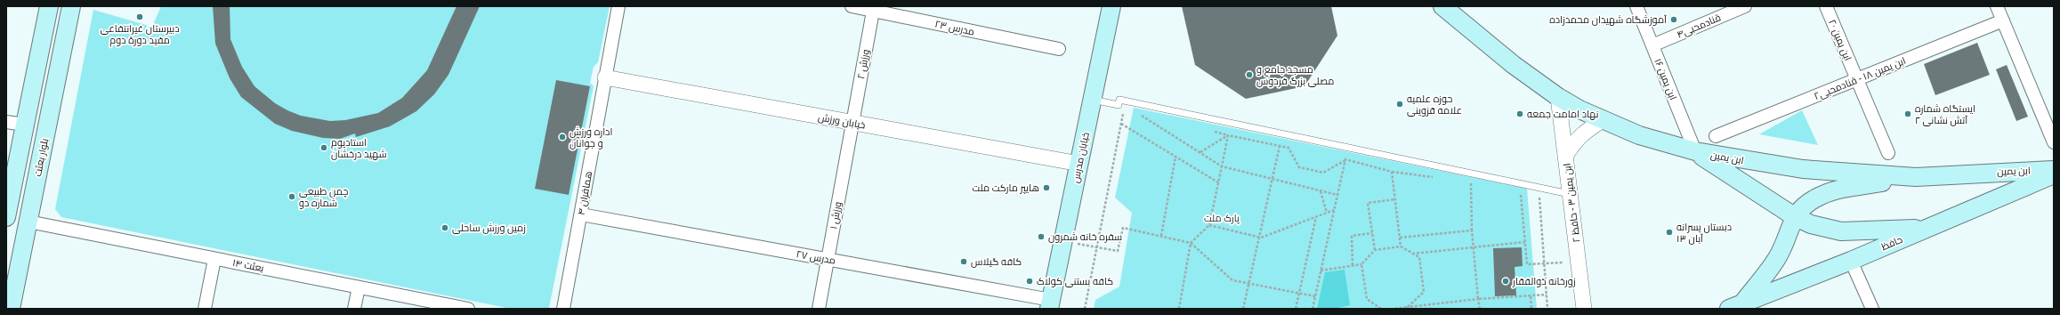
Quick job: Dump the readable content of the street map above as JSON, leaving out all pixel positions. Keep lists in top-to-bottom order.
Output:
{
  "streets": {
    "main road": [
      "بلوار بعثت",
      "خیابان مدرس",
      "ابن یمین",
      "حافظ"
    ],
    "street": [
      "قنادمحبی۴",
      "مدرس ۲۳",
      "ابن یمین ۲۰",
      "ورزش ۲",
      "ابن یمین ۱۸ - قنادمحبی۲",
      "ابن یمین ۱۶",
      "خیابان ورزش",
      "همافران ۴",
      "ابن یمین ۳ - حافظ ۲",
      "ورزش ۱",
      "مدرس ۲۷",
      "بعثت ۱۴"
    ]
  },
  "crossings": [
    ["قنادمحبی۴", "ابن یمین ۱۶"],
    ["مدرس ۲۳", "ورزش ۲"],
    ["ابن یمین ۲۰", "ابن یمین ۱۸ - قنادمحبی۲"],
    ["ورزش ۲", "خیابان ورزش"],
    ["ورزش ۲", "ورزش ۱"],
    ["ابن یمین ۱۶", "ابن یمین"],
    ["خیابان ورزش", "خیابان مدرس"],
    ["خیابان ورزش", "همافران ۴"],
    ["خیابان ورزش", "ورزش ۱"],
    ["بلوار بعثت", "بعثت ۱۴"],
    ["خیابان مدرس", "مدرس ۲۷"],
    ["ابن یمین", "ابن یمین ۳ - حافظ ۲"],
    ["همافران ۴", "مدرس ۲۷"],
    ["ورزش ۱", "مدرس ۲۷"]
  ],
  "parks": ["پارک ملت"],
  "places": [
    "دبیرستان غیرانتفاعی مفید دورهٔ دوم",
    "آموزشگاه شهیدان محمدزاده",
    "مسجد جامع و مصلی بزرگ فردوس",
    "حوزه علمیه علامه قزوینی",
    "نهاد امامت جمعه",
    "ایستگاه شماره ۲ آتش نشانی",
    "اداره ورزش و جوانان",
    "استادیوم شهید درخشان",
    "هایپر مارکت ملت",
    "چمن طبیعی شماره دو",
    "زمین ورزش ساحلی",
    "دبستان پسرانه ۱۳ آبان",
    "سفره خانه شمرون",
    "کافه گیلاس",
    "کافه بستنی کولاک",
    "زورخانه ذوالفقار"
  ]
}
